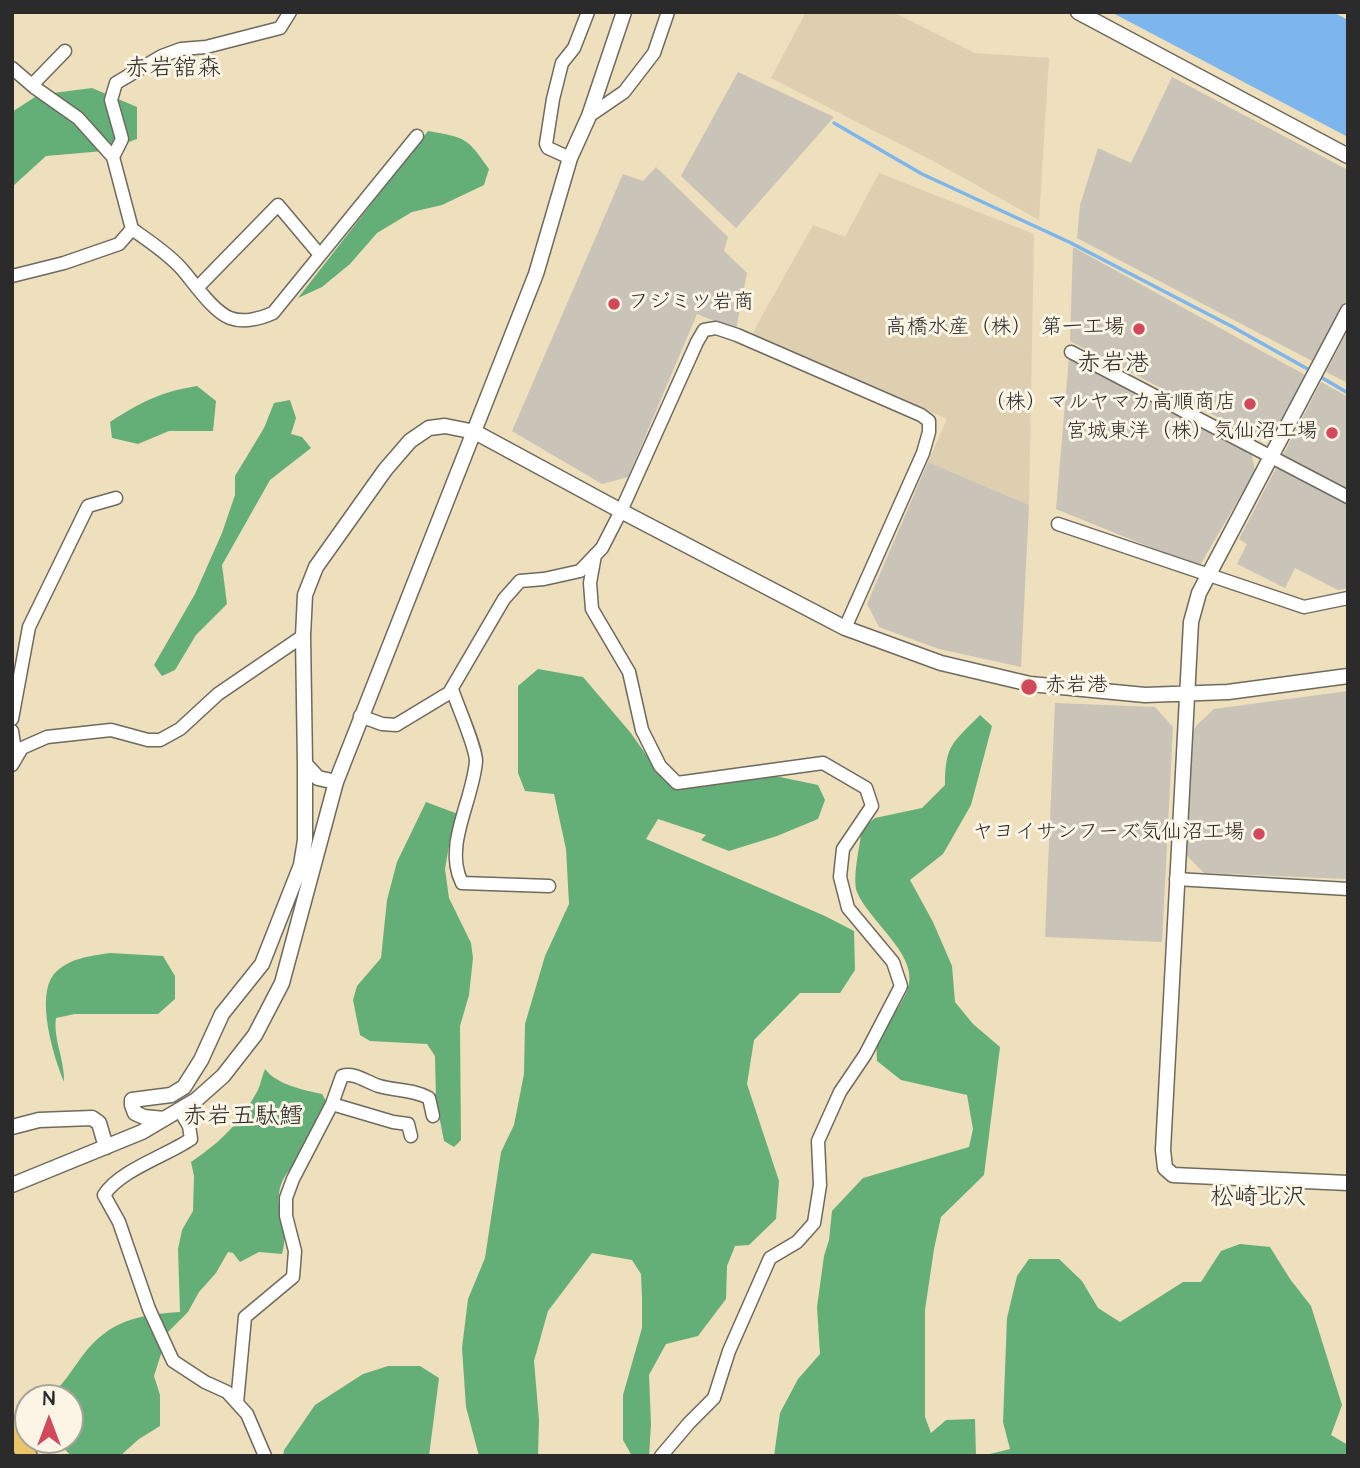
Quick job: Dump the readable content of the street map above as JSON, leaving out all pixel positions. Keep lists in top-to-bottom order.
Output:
{
  "districts": [
    "赤岩舘森",
    "赤岩港",
    "赤岩五駄鱈",
    "松崎北沢"
  ],
  "places": [
    "フジミツ岩商",
    "高橋水産（株） 第一工場",
    "（株）マルヤマカ高順商店",
    "宮城東洋（株）気仙沼工場",
    "赤岩港",
    "ヤヨイサンフーズ気仙沼工場"
  ],
  "north": "top"
}
